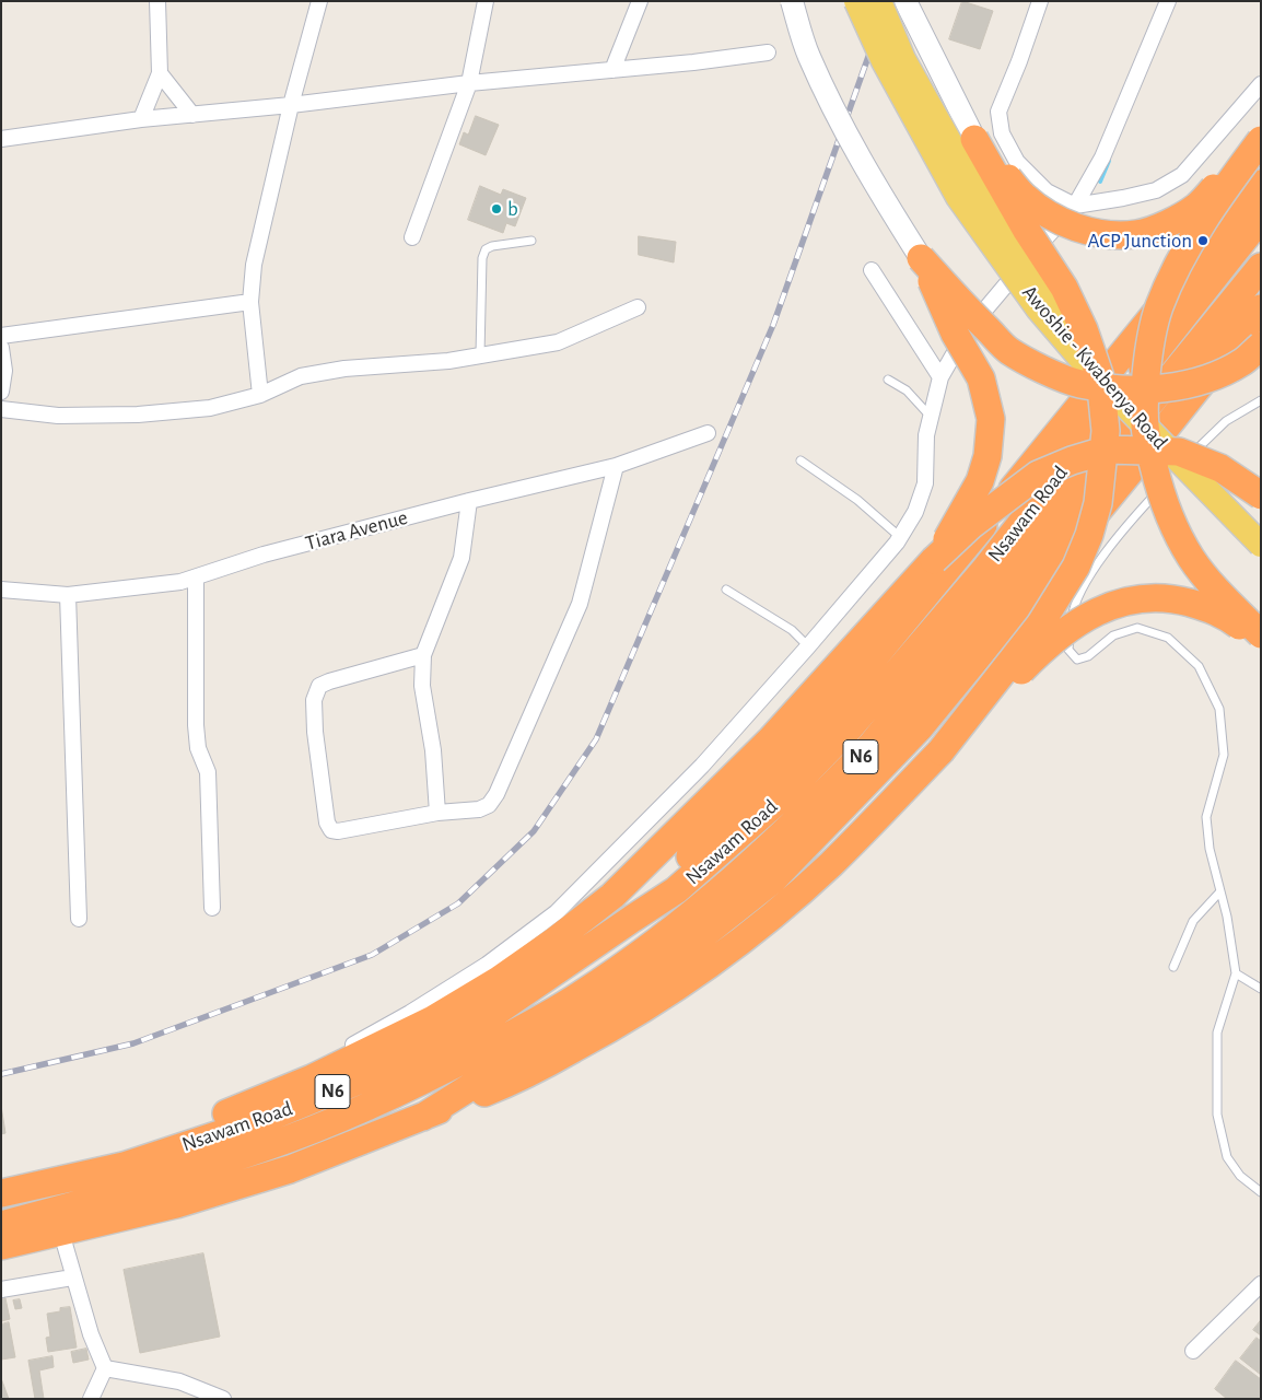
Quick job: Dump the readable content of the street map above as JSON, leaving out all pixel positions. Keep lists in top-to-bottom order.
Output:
{
  "streets": {
    "highway": ["Nsawam Road", "N6"],
    "main road": ["Awoshie - Kwabenya Road"],
    "street": ["Tiara Avenue"]
  },
  "places": ["b", "ACP Junction"]
}
